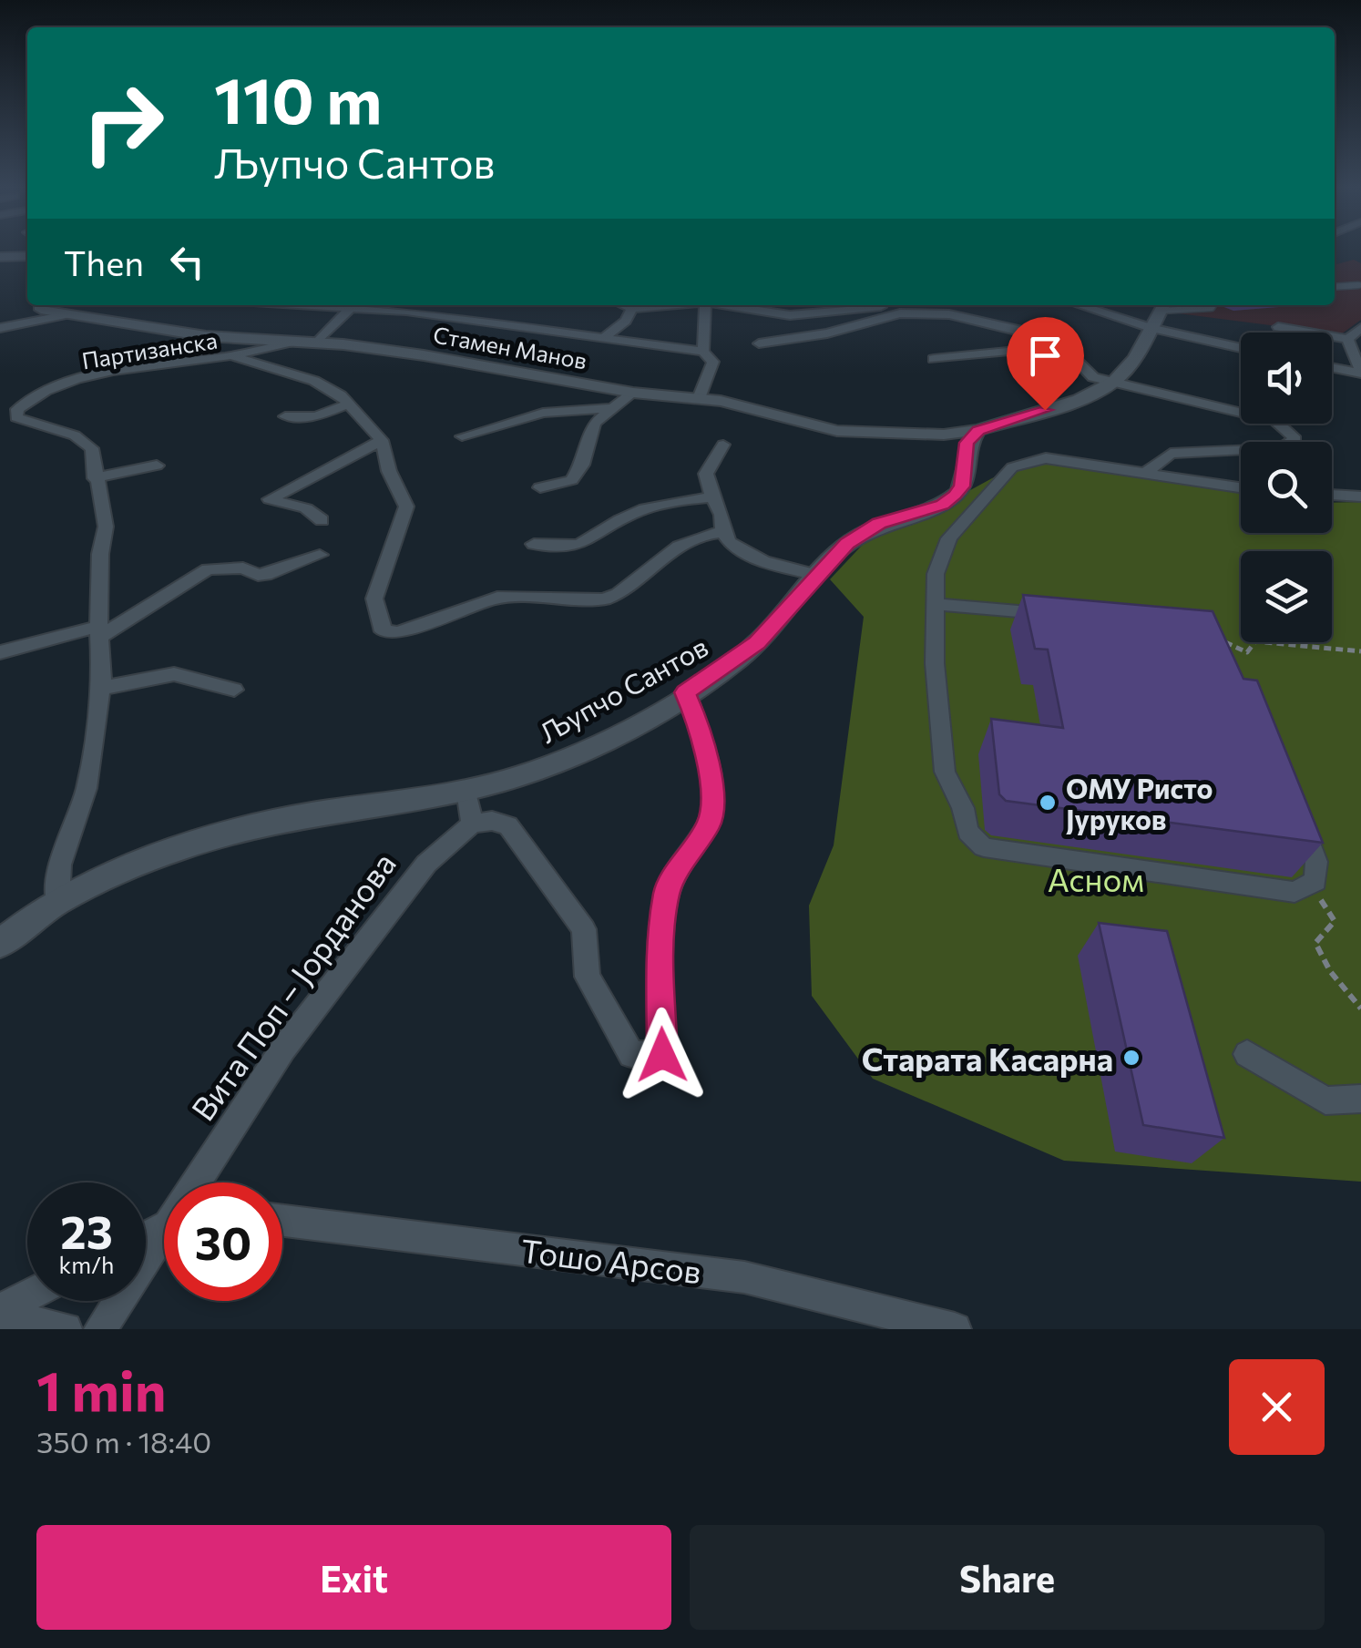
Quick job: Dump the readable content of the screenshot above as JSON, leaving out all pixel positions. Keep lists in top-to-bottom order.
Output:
{
  "streets": {
    "street": [
      "Стамен Манов",
      "Партизанска",
      "Љупчо Сантов",
      "Вита Поп – Јорданова",
      "Тошо Арсов"
    ]
  },
  "crossings": [
    ["Стамен Манов", "Партизанска"]
  ],
  "parks": ["Асном"],
  "places": ["ОМУ Ристо Јуруков", "Старата Касарна"],
  "page": {
    "turn": ["110 m", "Љупчо Сантов"],
    "then": "Then",
    "speed": "23 km/h",
    "limit": "30",
    "heading": ["1 min", "350 m · 18:40"],
    "buttons": ["Exit", "Share"]
  }
}
